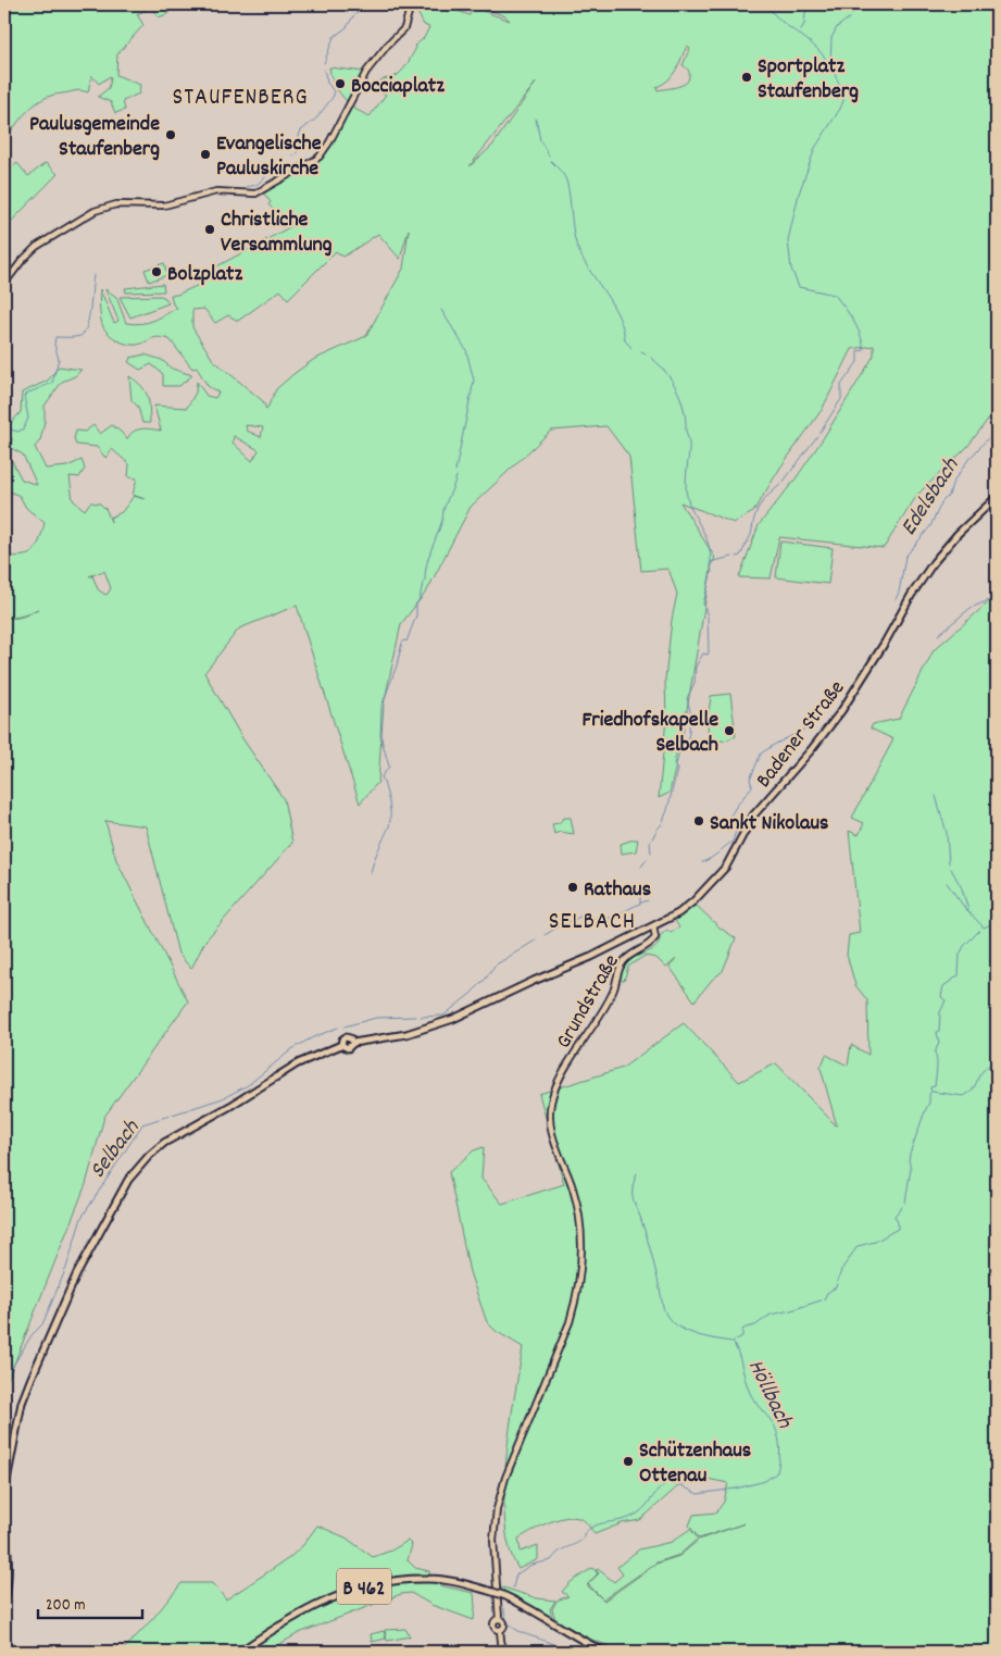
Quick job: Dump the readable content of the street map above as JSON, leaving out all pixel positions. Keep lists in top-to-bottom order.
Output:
{
  "streets": {
    "main road": ["Badener Straße", "B 462"],
    "street": ["Grundstraße"]
  },
  "crossings": [
    ["Badener Straße", "Grundstraße"]
  ],
  "districts": ["STAUFENBERG", "SELBACH"],
  "water": ["Edelsbach", "Selbach", "Höllbach"],
  "places": [
    "Sportplatz Staufenberg",
    "Bocciaplatz",
    "Paulusgemeinde Staufenberg",
    "Evangelische Pauluskirche",
    "Christliche Versammlung",
    "Bolzplatz",
    "Friedhofskapelle Selbach",
    "Sankt Nikolaus",
    "Rathaus",
    "Schützenhaus Ottenau"
  ],
  "scale_bar": "200 m"
}
